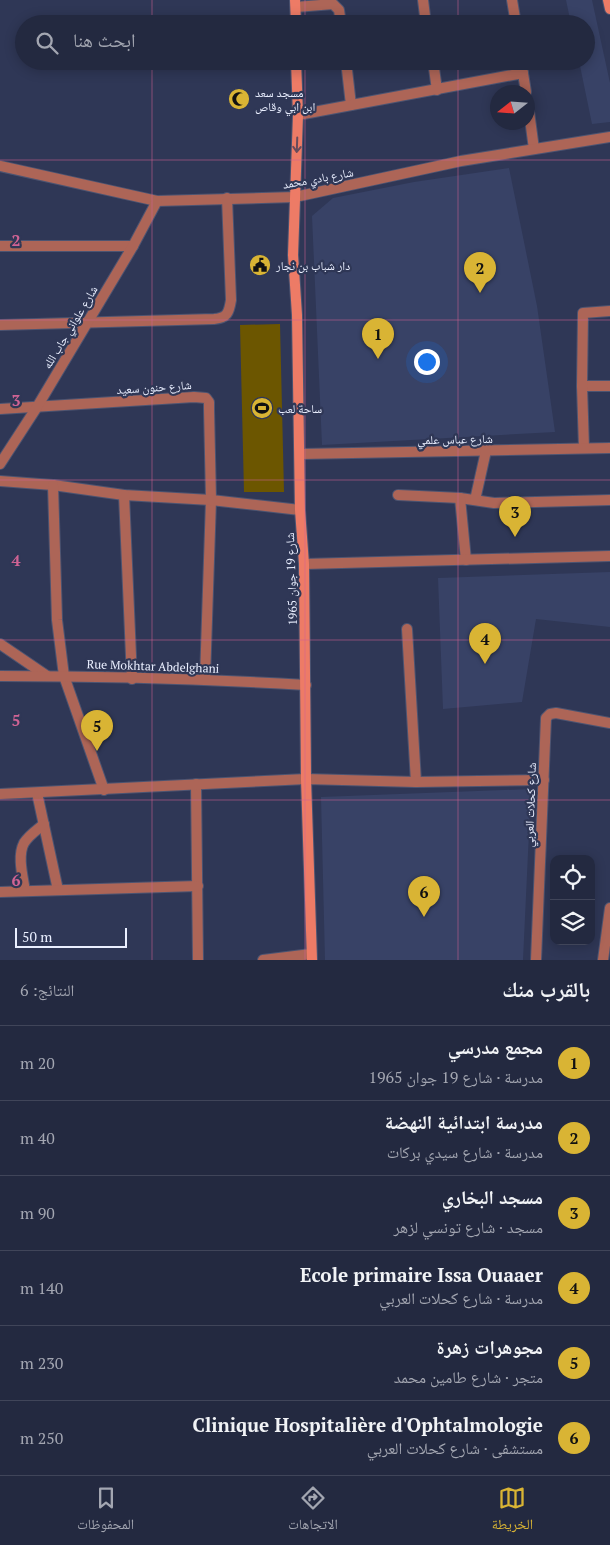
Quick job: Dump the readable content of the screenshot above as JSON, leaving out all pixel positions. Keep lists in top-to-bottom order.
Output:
{
  "streets": {
    "street": [
      "شارع بادي محمد",
      "شارع علواني جاب الله",
      "شارع حنون سعيد",
      "شارع عباس علمي",
      "شارع 19 جوان 1965",
      "Rue Mokhtar Abdelghani",
      "شارع كحلات العربي"
    ]
  },
  "crossings": [
    ["شارع بادي محمد", "شارع علواني جاب الله"],
    ["شارع بادي محمد", "شارع 19 جوان 1965"],
    ["شارع علواني جاب الله", "شارع حنون سعيد"],
    ["شارع عباس علمي", "شارع 19 جوان 1965"],
    ["شارع 19 جوان 1965", "Rue Mokhtar Abdelghani"]
  ],
  "places": {
    "mosque": ["مسجد سعد ابن ابي وقاص"],
    "public building": ["دار شباب بن نجار"],
    "sports": ["ساحة لعب"]
  },
  "scale_bar": "50 m",
  "north": "left",
  "page": {
    "search": "ابحث هنا",
    "pins": [
      "2",
      "1",
      "3",
      "4",
      "5",
      "6"
    ],
    "scale": "50 m",
    "heading": ["بالقرب منك", "النتائج: 6"],
    "list": [
      {
        "mark": "1",
        "name": "مجمع مدرسي",
        "note": "مدرسة · شارع 19 جوان 1965",
        "value": "20 m"
      },
      {
        "mark": "2",
        "name": "مدرسة ابتدائية النهضة",
        "note": "مدرسة · شارع سيدي بركات",
        "value": "40 m"
      },
      {
        "mark": "3",
        "name": "مسجد البخاري",
        "note": "مسجد · شارع تونسي لزهر",
        "value": "90 m"
      },
      {
        "mark": "4",
        "name": "Ecole primaire Issa Ouaaer",
        "note": "مدرسة · شارع كحلات العربي",
        "value": "140 m"
      },
      {
        "mark": "5",
        "name": "مجوهرات زهرة",
        "note": "متجر · شارع طامين محمد",
        "value": "230 m"
      },
      {
        "mark": "6",
        "name": "Clinique Hospitalière d'Ophtalmologie",
        "note": "مستشفى · شارع كحلات العربي",
        "value": "250 m"
      }
    ],
    "nav": ["الخريطة", "الاتجاهات", "المحفوظات"]
  },
  "grid": {
    "rows": [
      "2",
      "3",
      "4",
      "5",
      "6"
    ]
  }
}
